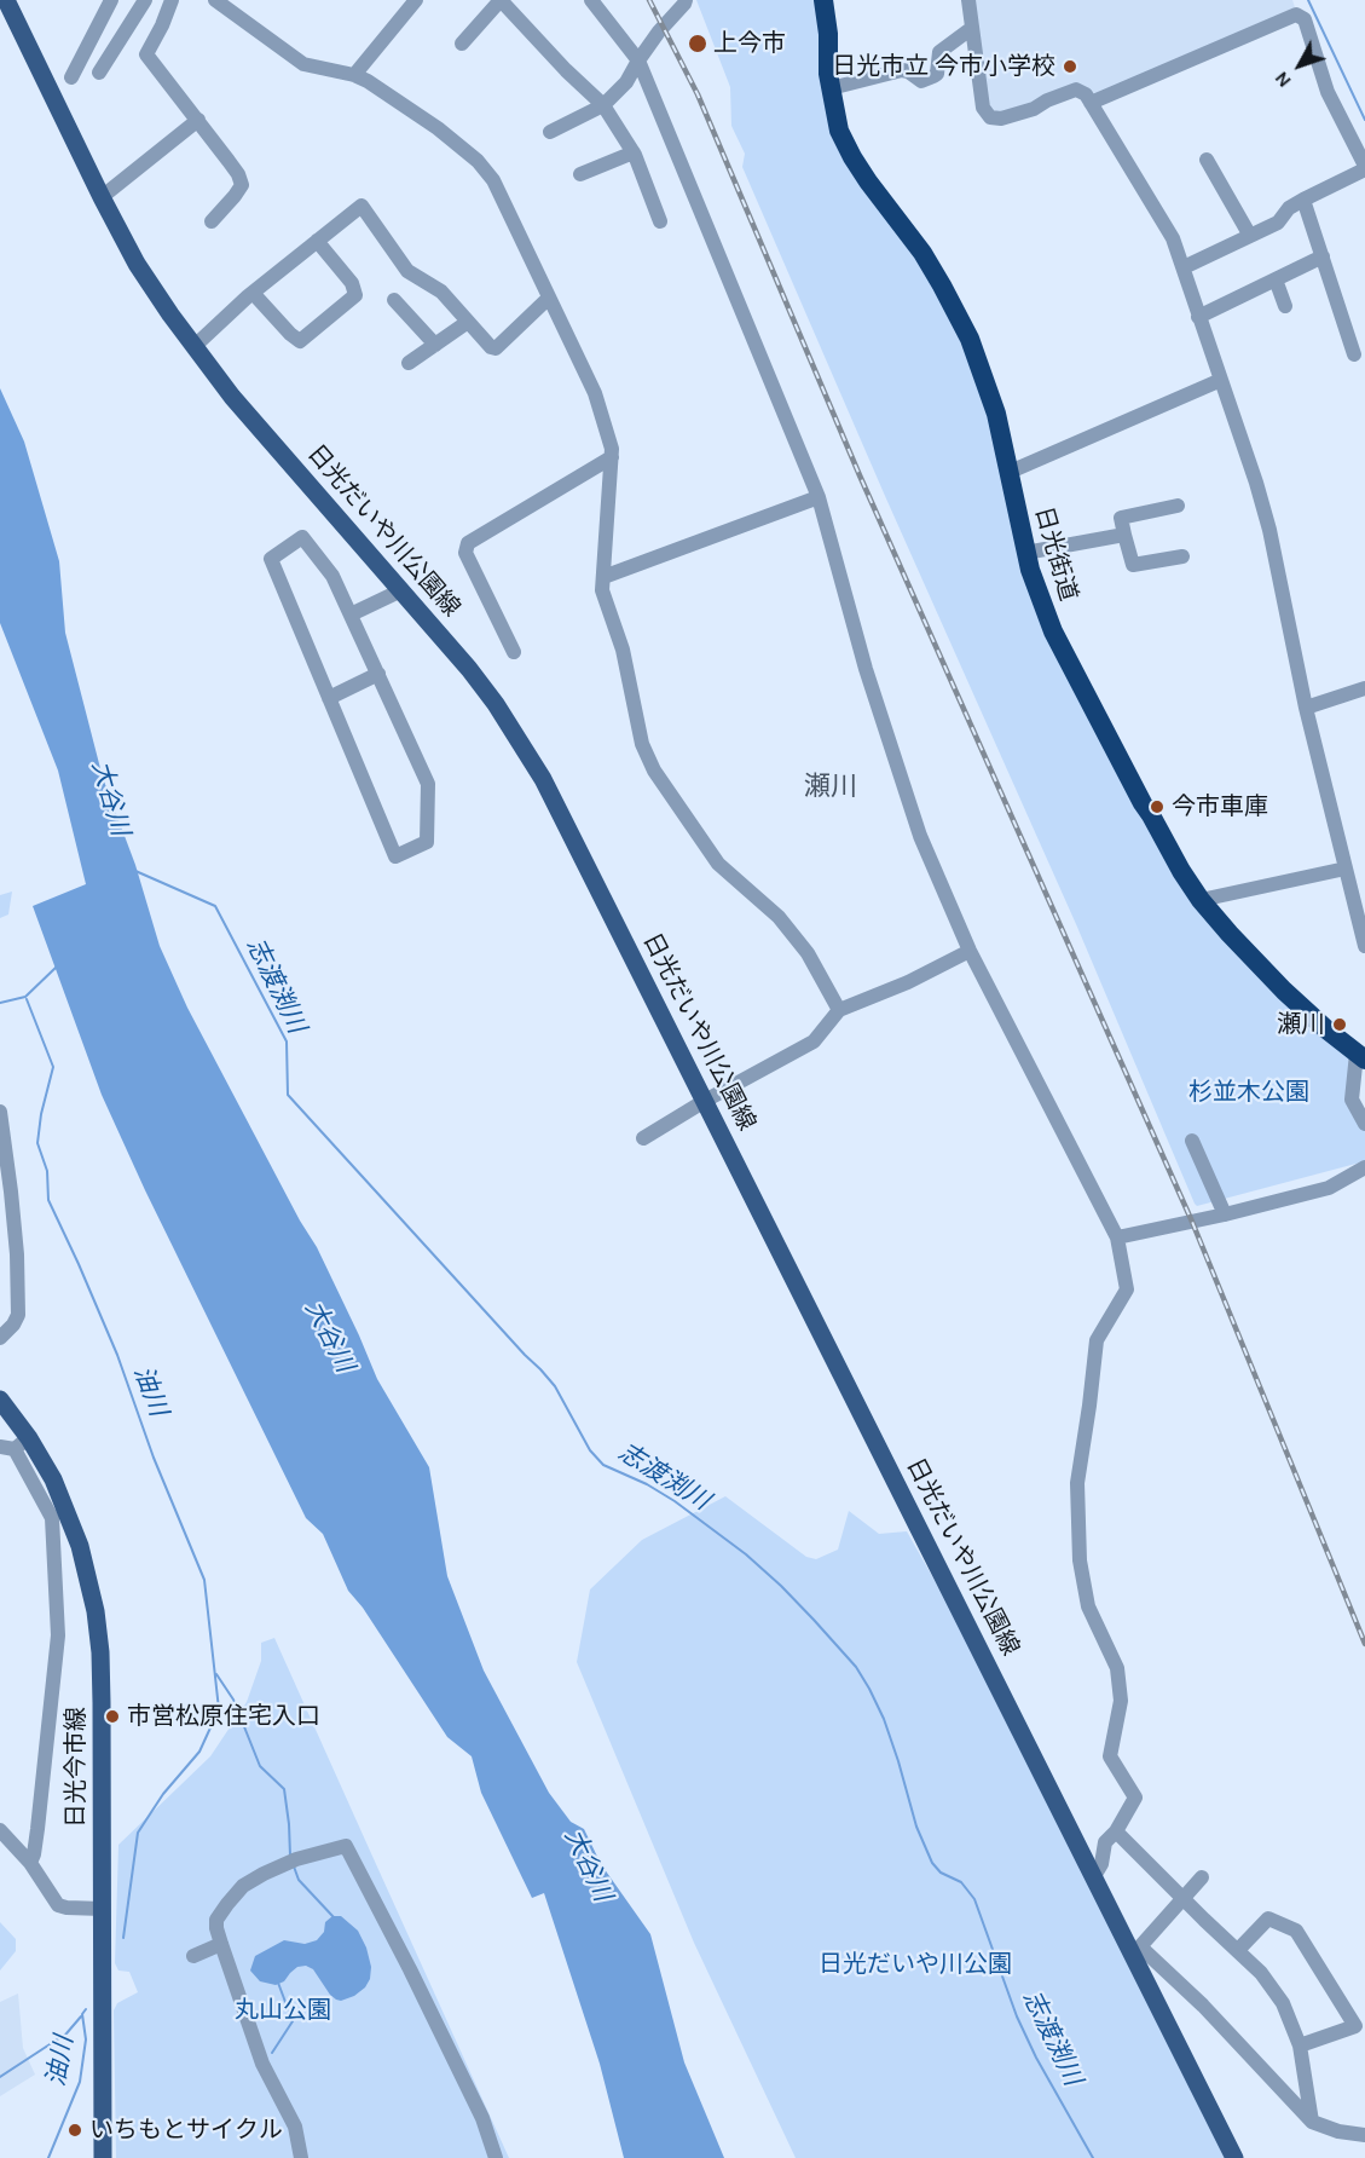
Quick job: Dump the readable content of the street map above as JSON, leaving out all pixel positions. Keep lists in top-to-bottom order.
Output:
{
  "streets": {
    "highway": ["日光街道"],
    "main road": ["日光だいや川公園線", "日光今市線"]
  },
  "districts": ["瀬川"],
  "water": ["大谷川", "志渡渕川", "油川"],
  "parks": ["杉並木公園", "日光だいや川公園", "丸山公園"],
  "places": [
    "上今市",
    "日光市立 今市小学校",
    "今市車庫",
    "瀬川",
    "市営松原住宅入口",
    "いちもとサイクル"
  ],
  "north": "bottom left"
}
